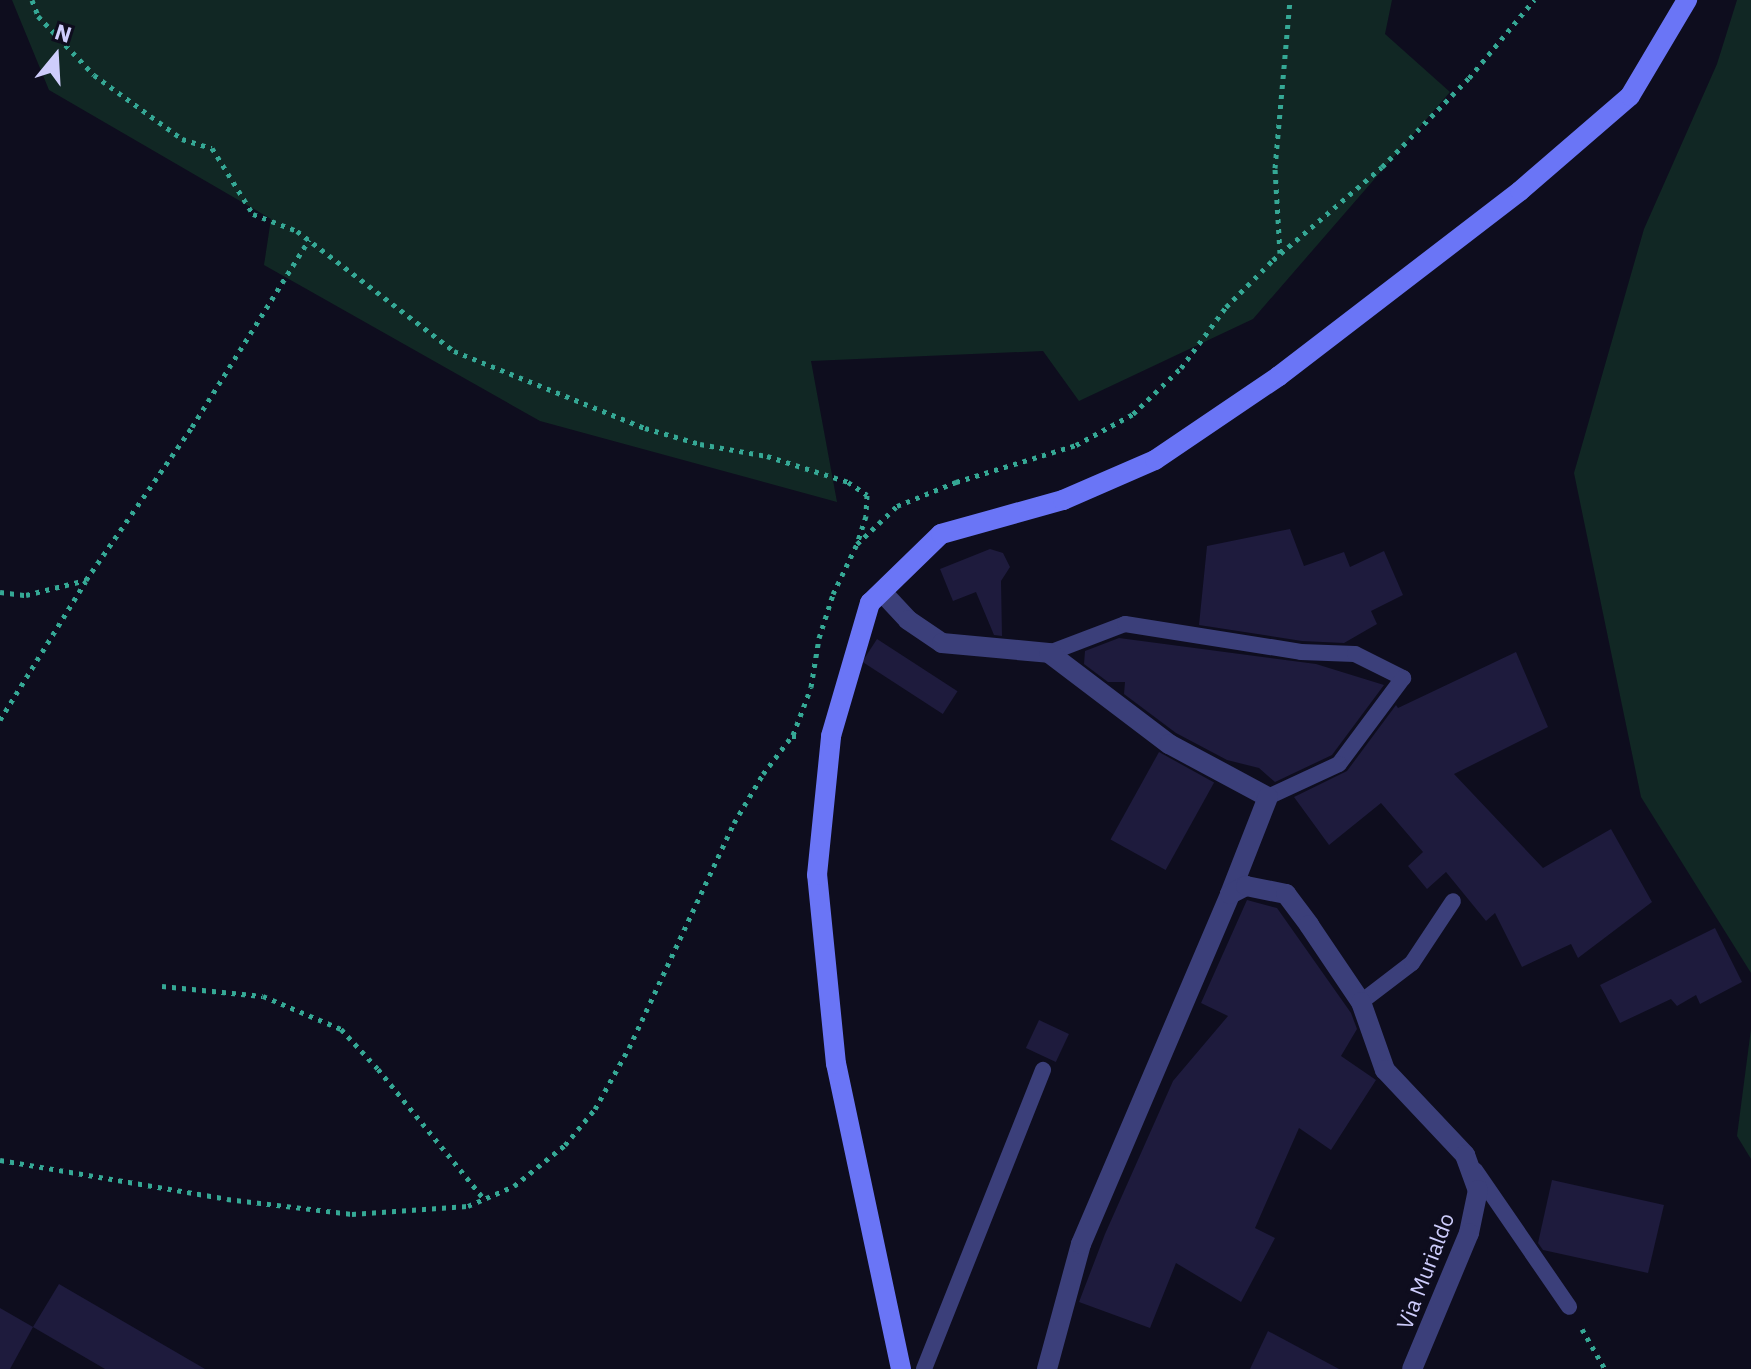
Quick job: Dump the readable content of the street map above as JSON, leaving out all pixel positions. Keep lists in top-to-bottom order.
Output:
{
  "streets": {
    "street": ["Via Murialdo"]
  },
  "north": "top"
}
